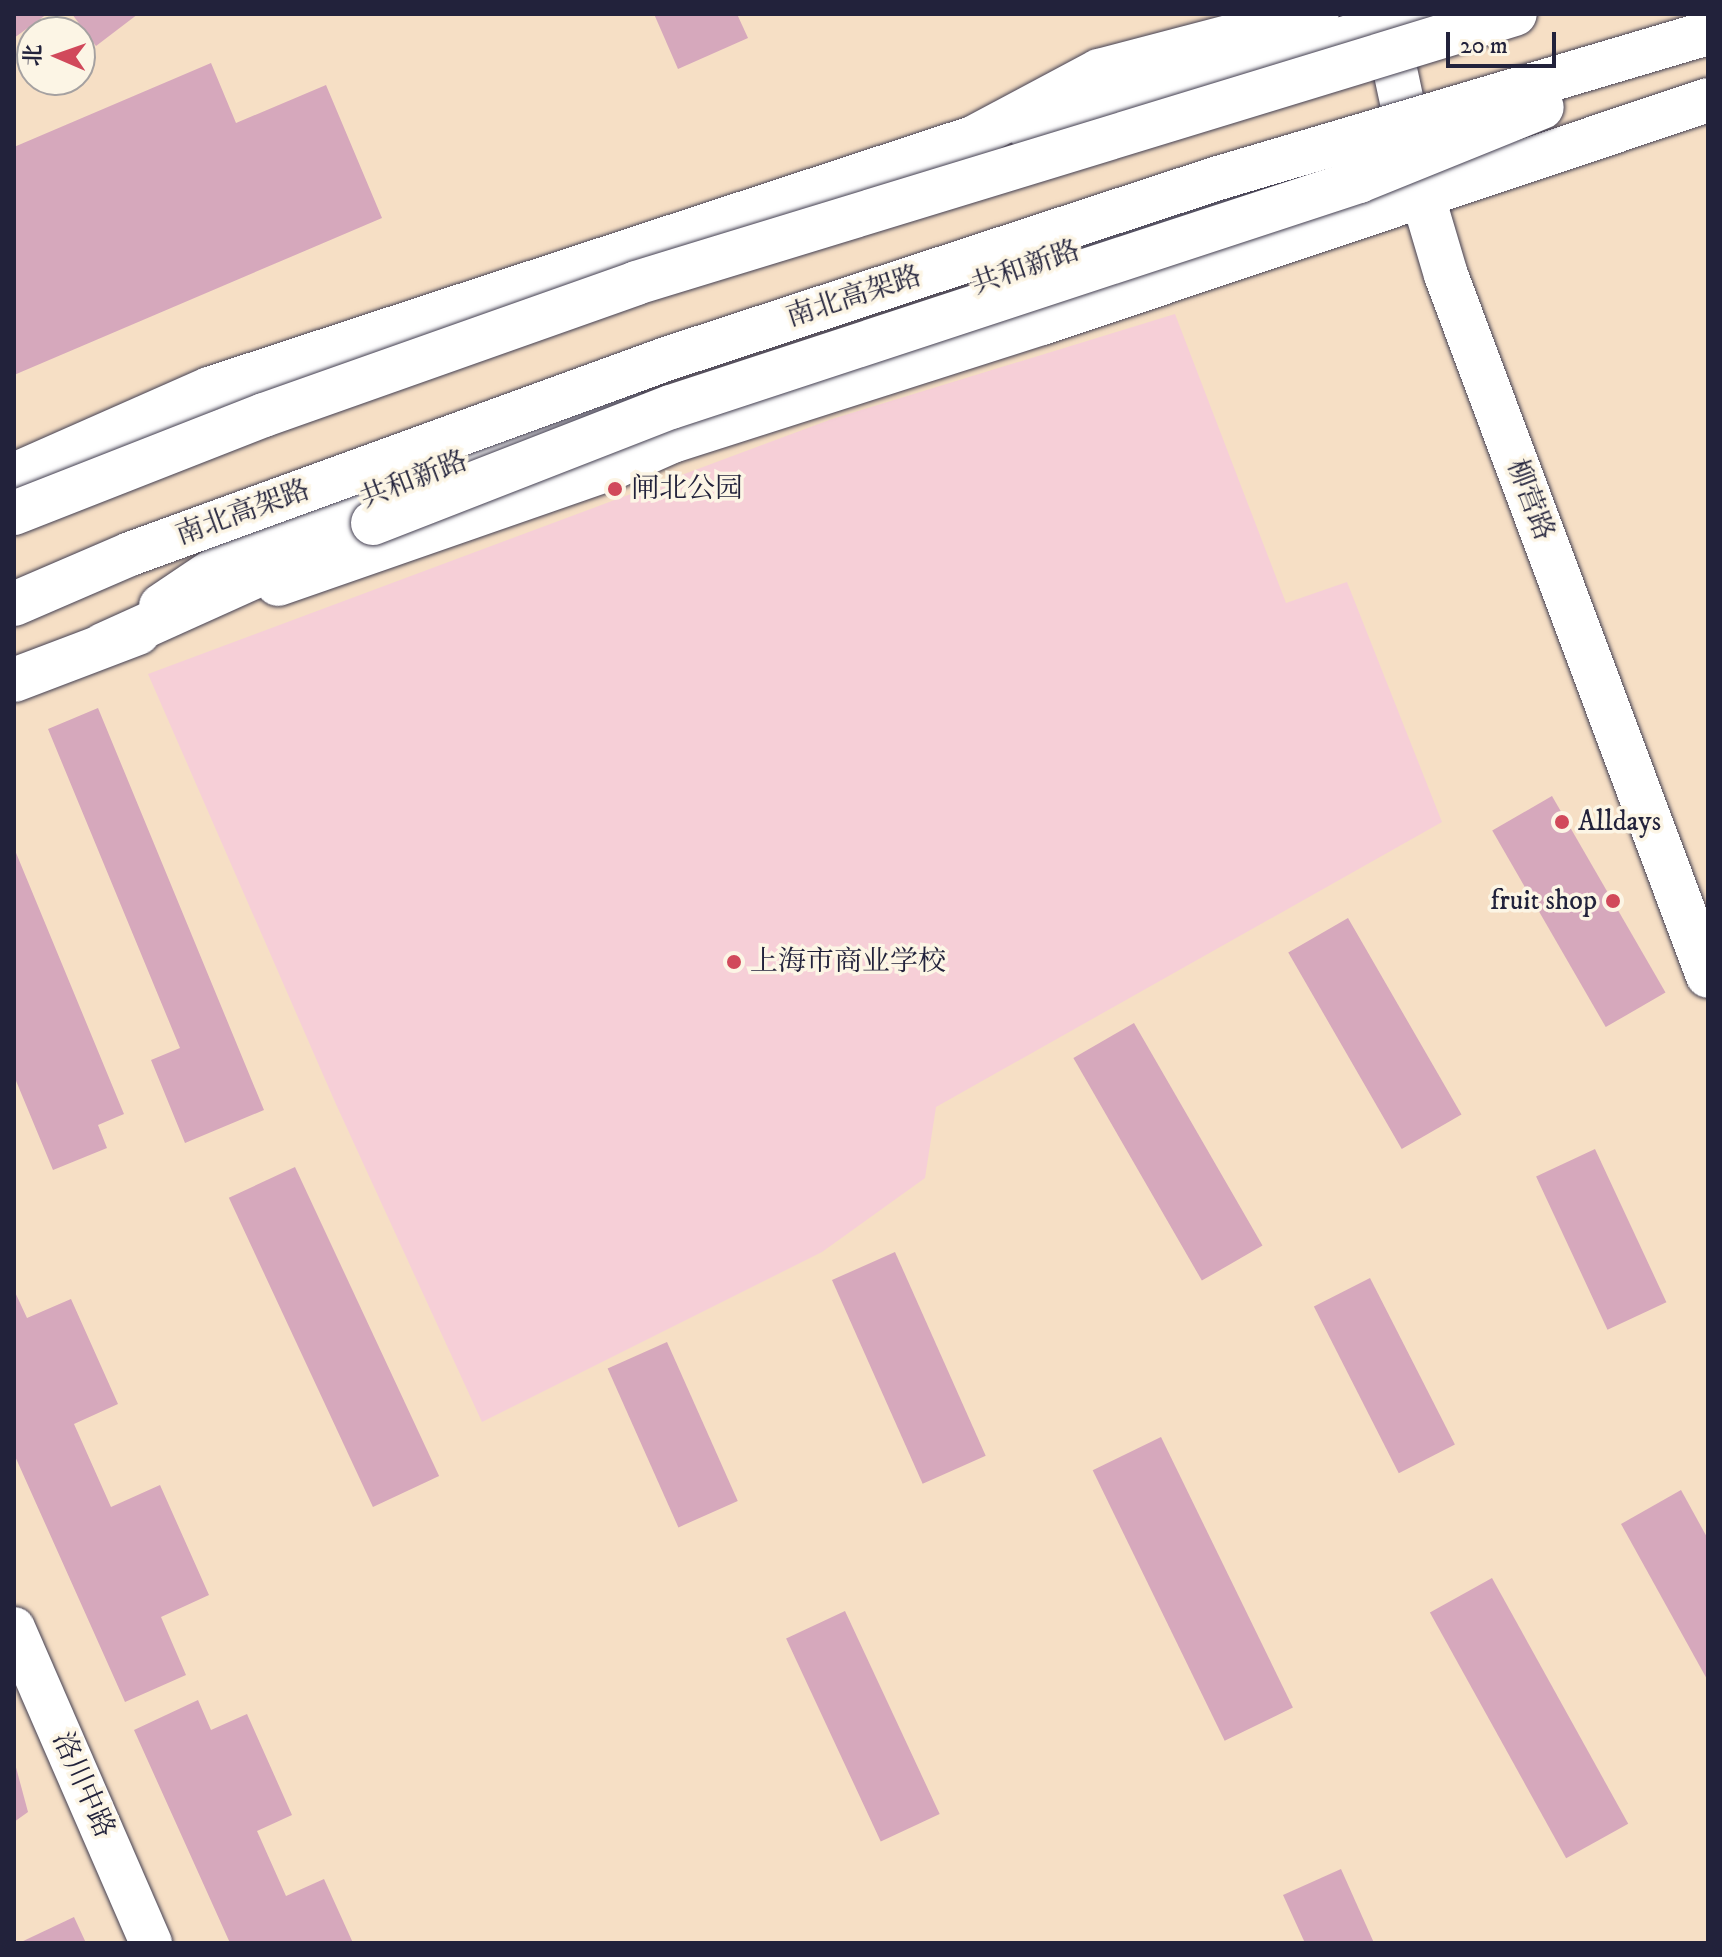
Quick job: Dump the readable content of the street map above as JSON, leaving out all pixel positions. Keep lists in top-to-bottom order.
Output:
{
  "streets": {
    "main road": ["共和新路", "南北高架路", "柳营路"],
    "street": ["洛川中路"]
  },
  "crossings": [
    ["共和新路", "南北高架路"],
    ["共和新路", "柳营路"]
  ],
  "places": [
    "闸北公园",
    "Alldays",
    "fruit shop",
    "上海市商业学校"
  ],
  "scale_bar": "20 m",
  "north": "left"
}
